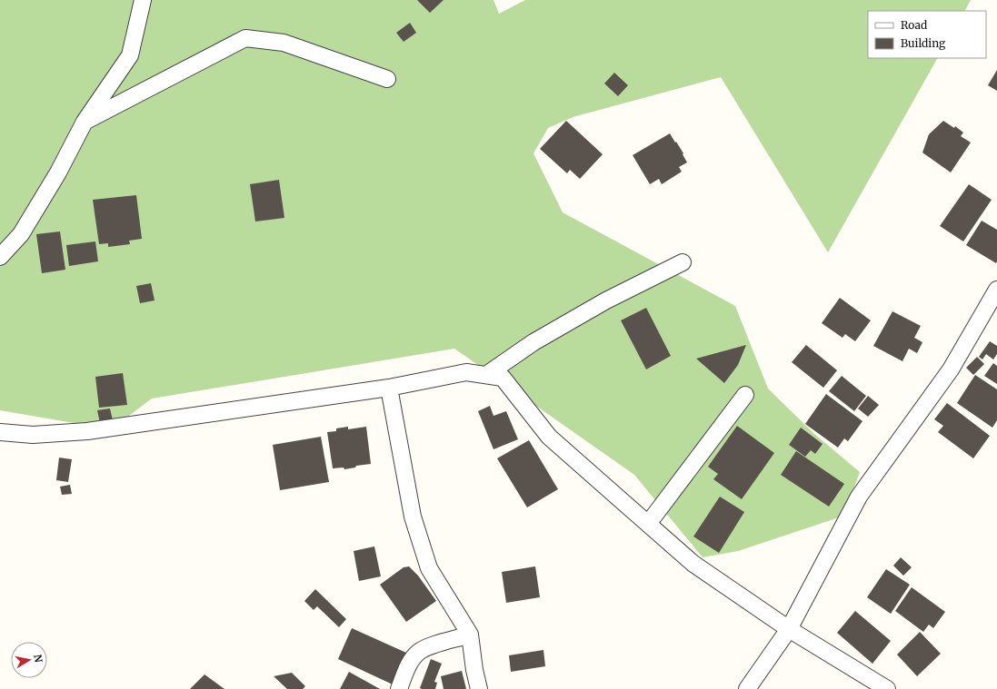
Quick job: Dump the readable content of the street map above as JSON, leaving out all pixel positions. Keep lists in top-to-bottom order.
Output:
{
  "legend": ["Road", "Building"],
  "north": "right"
}
